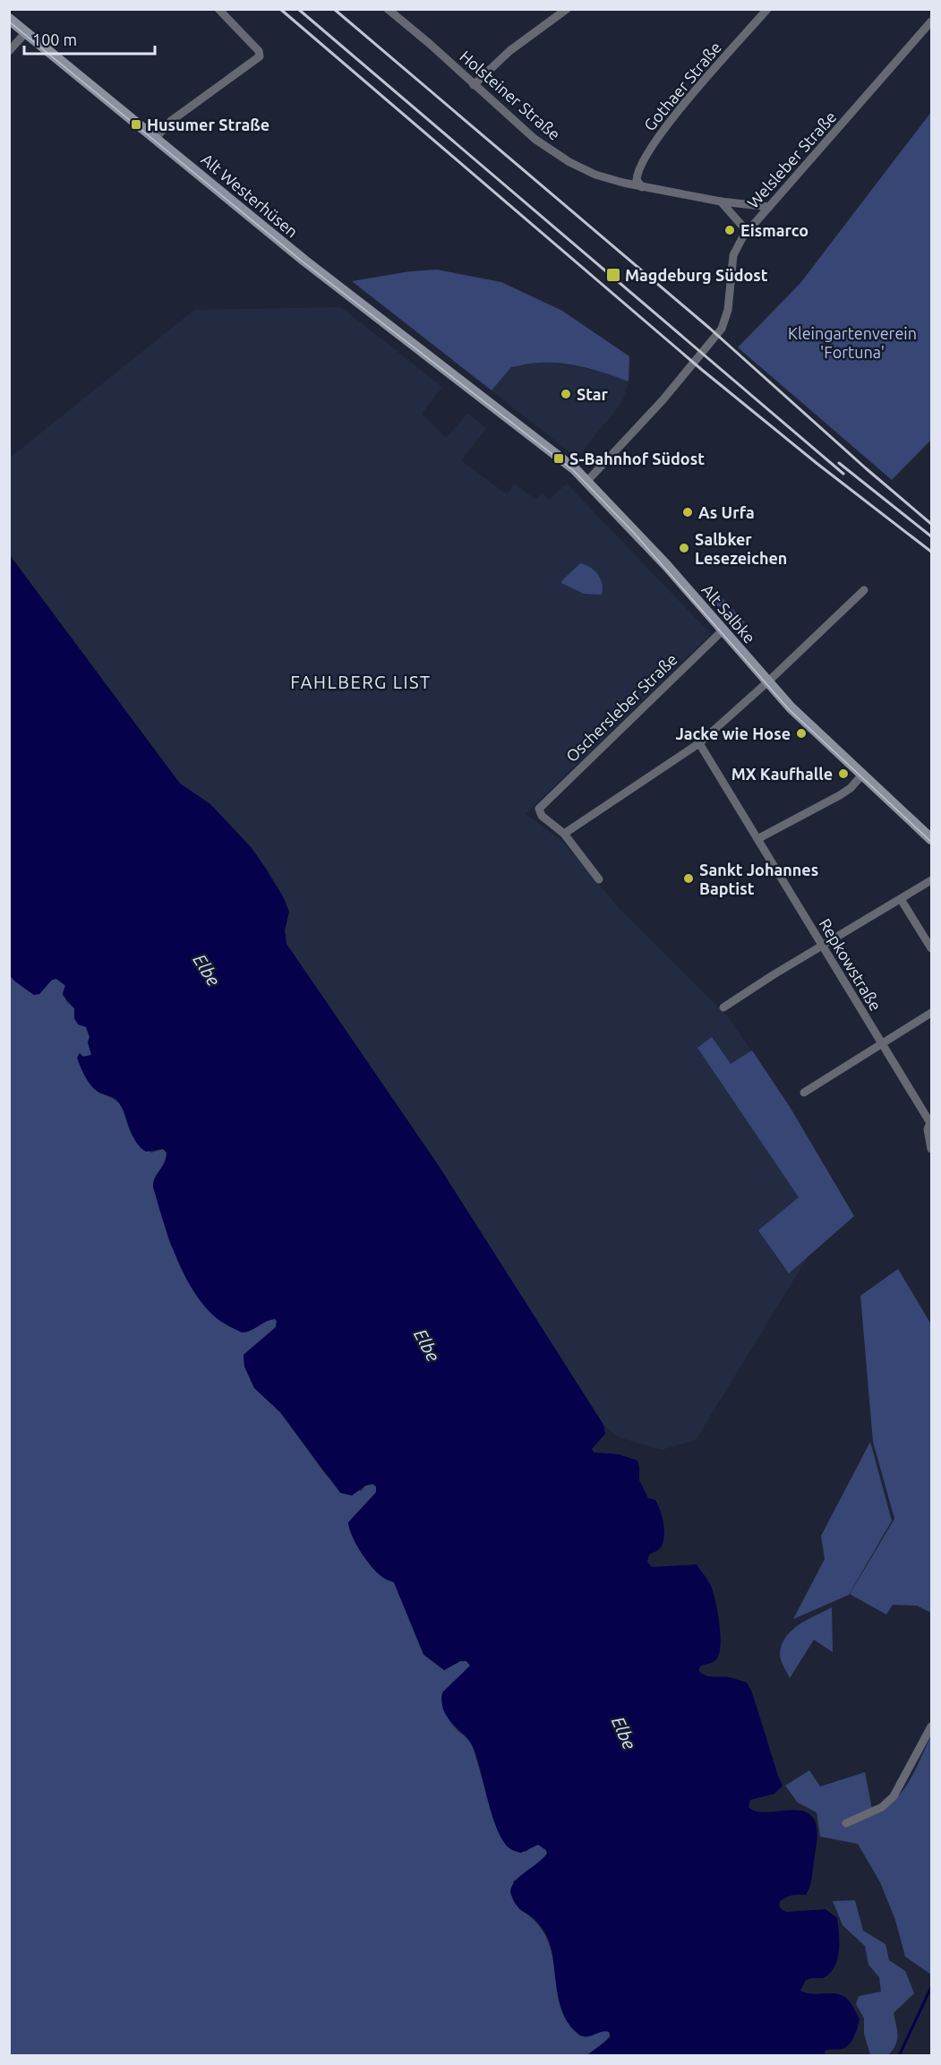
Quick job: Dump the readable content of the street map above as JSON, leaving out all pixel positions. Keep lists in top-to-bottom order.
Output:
{
  "streets": {
    "main road": ["Alt Westerhüsen", "Alt Salbke"],
    "street": [
      "Gothaer Straße",
      "Holsteiner Straße",
      "Welsleber Straße",
      "Oschersleber Straße",
      "Repkowstraße"
    ]
  },
  "crossings": [
    ["Gothaer Straße", "Holsteiner Straße"],
    ["Holsteiner Straße", "Welsleber Straße"],
    ["Welsleber Straße", "Alt Salbke"],
    ["Alt Westerhüsen", "Alt Salbke"],
    ["Alt Salbke", "Oschersleber Straße"]
  ],
  "districts": ["FAHLBERG LIST"],
  "water": ["Elbe"],
  "parks": ["Kleingartenverein 'Fortuna'"],
  "places": {
    "transit": ["Husumer Straße", "Magdeburg Südost", "S-Bahnhof Südost"],
    "other": [
      "Eismarco",
      "Star",
      "As Urfa",
      "Salbker Lesezeichen",
      "Jacke wie Hose",
      "MX Kaufhalle",
      "Sankt Johannes Baptist"
    ]
  },
  "scale_bar": "100 m"
}
